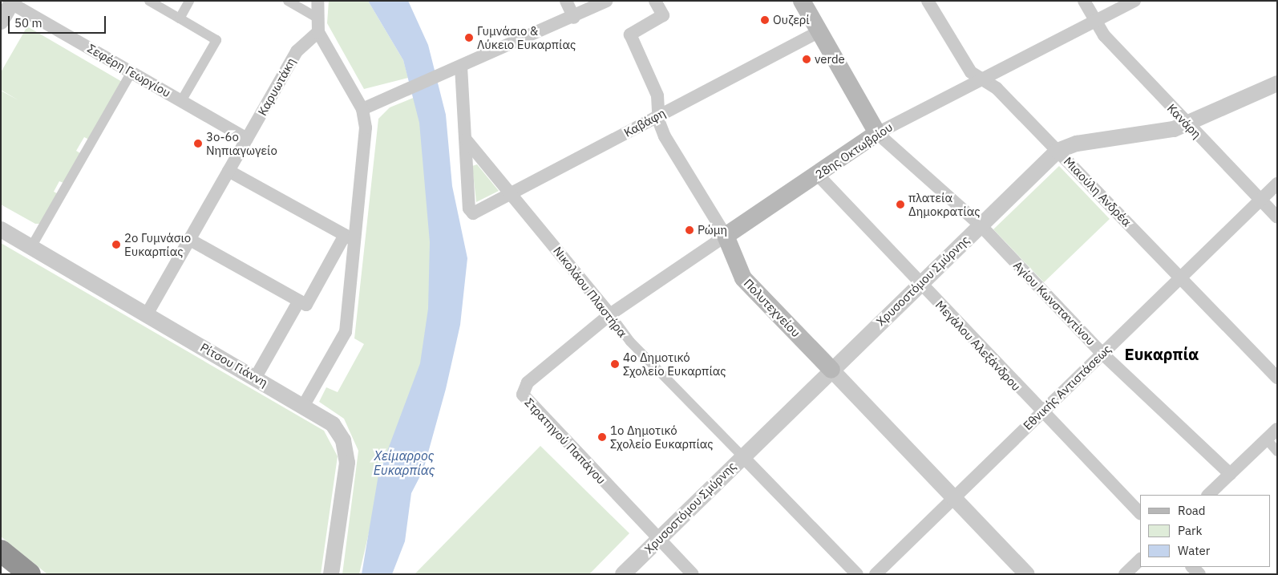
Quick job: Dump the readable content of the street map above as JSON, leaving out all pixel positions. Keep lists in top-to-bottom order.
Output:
{
  "streets": {
    "main road": ["28ης Οκτωβρίου", "Πολυτεχνείου"],
    "street": [
      "Σεφέρη Γεωργίου",
      "Καρυωτάκη",
      "Κανάρη",
      "Καβάφη",
      "Μιαούλη Ανδρέα",
      "Χρυσοστόμου Σμύρνης",
      "Νικολάου Πλαστήρα",
      "Αγίου Κωνσταντίνου",
      "Μεγάλου Αλεξάνδρου",
      "Ρίτσου Γιάννη",
      "Εθνικής Αντιστάσεως",
      "Στρατηγού Παπάγου"
    ]
  },
  "crossings": [
    ["Σεφέρη Γεωργίου", "Καρυωτάκη"],
    ["Καρυωτάκη", "Ρίτσου Γιάννη"],
    ["Κανάρη", "28ης Οκτωβρίου"],
    ["Κανάρη", "Χρυσοστόμου Σμύρνης"],
    ["Κανάρη", "Εθνικής Αντιστάσεως"],
    ["Καβάφη", "Νικολάου Πλαστήρα"],
    ["Καβάφη", "Πολυτεχνείου"],
    ["28ης Οκτωβρίου", "Μιαούλη Ανδρέα"],
    ["28ης Οκτωβρίου", "Νικολάου Πλαστήρα"],
    ["28ης Οκτωβρίου", "Αγίου Κωνσταντίνου"],
    ["28ης Οκτωβρίου", "Πολυτεχνείου"],
    ["28ης Οκτωβρίου", "Μεγάλου Αλεξάνδρου"],
    ["28ης Οκτωβρίου", "Στρατηγού Παπάγου"],
    ["Μιαούλη Ανδρέα", "Χρυσοστόμου Σμύρνης"],
    ["Μιαούλη Ανδρέα", "Εθνικής Αντιστάσεως"],
    ["Χρυσοστόμου Σμύρνης", "Νικολάου Πλαστήρα"],
    ["Χρυσοστόμου Σμύρνης", "Αγίου Κωνσταντίνου"],
    ["Χρυσοστόμου Σμύρνης", "Πολυτεχνείου"],
    ["Χρυσοστόμου Σμύρνης", "Μεγάλου Αλεξάνδρου"],
    ["Χρυσοστόμου Σμύρνης", "Στρατηγού Παπάγου"],
    ["Νικολάου Πλαστήρα", "Στρατηγού Παπάγου"],
    ["Αγίου Κωνσταντίνου", "Εθνικής Αντιστάσεως"],
    ["Πολυτεχνείου", "Εθνικής Αντιστάσεως"],
    ["Μεγάλου Αλεξάνδρου", "Εθνικής Αντιστάσεως"]
  ],
  "districts": ["Ευκαρπία"],
  "water": ["Χείμαρρος Ευκαρπίας"],
  "places": [
    "Ουζερί",
    "Γυμνάσιο & Λύκειο Ευκαρπίας",
    "verde",
    "3ο-6ο Νηπιαγωγείο",
    "πλατεία Δημοκρατίας",
    "Ρώμη",
    "2ο Γυμνάσιο Ευκαρπίας",
    "4ο Δημοτικό Σχολείο Ευκαρπίας",
    "1ο Δημοτικό Σχολείο Ευκαρπίας"
  ],
  "legend": ["Road", "Park", "Water"],
  "scale_bar": "50 m"
}
